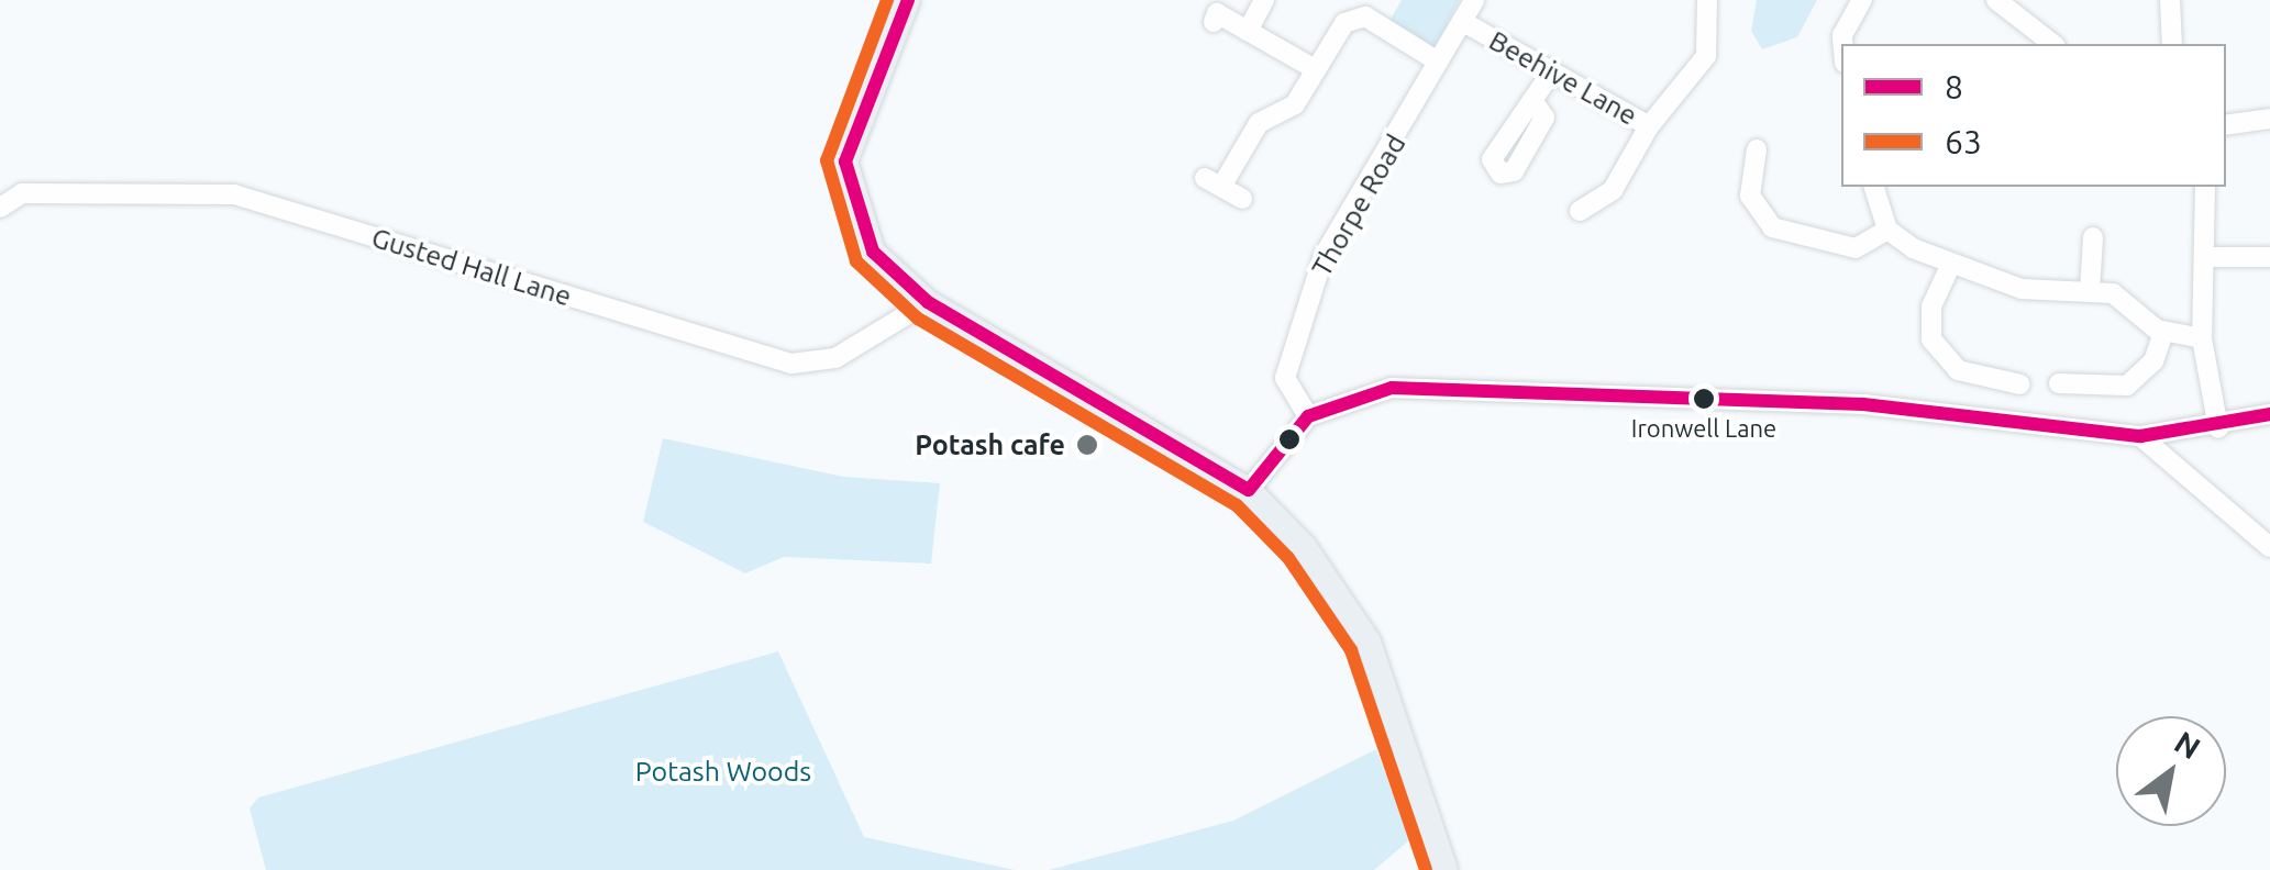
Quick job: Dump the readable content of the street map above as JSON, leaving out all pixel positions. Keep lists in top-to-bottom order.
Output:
{
  "streets": {
    "street": ["Beehive Lane", "Thorpe Road", "Gusted Hall Lane"]
  },
  "crossings": [
    ["Beehive Lane", "Thorpe Road"]
  ],
  "parks": ["Potash Woods"],
  "places": ["Ironwell Lane", "Potash cafe"],
  "lines": ["transit line 8", "transit line 63"],
  "legend": ["8", "63"],
  "north": "top right"
}
